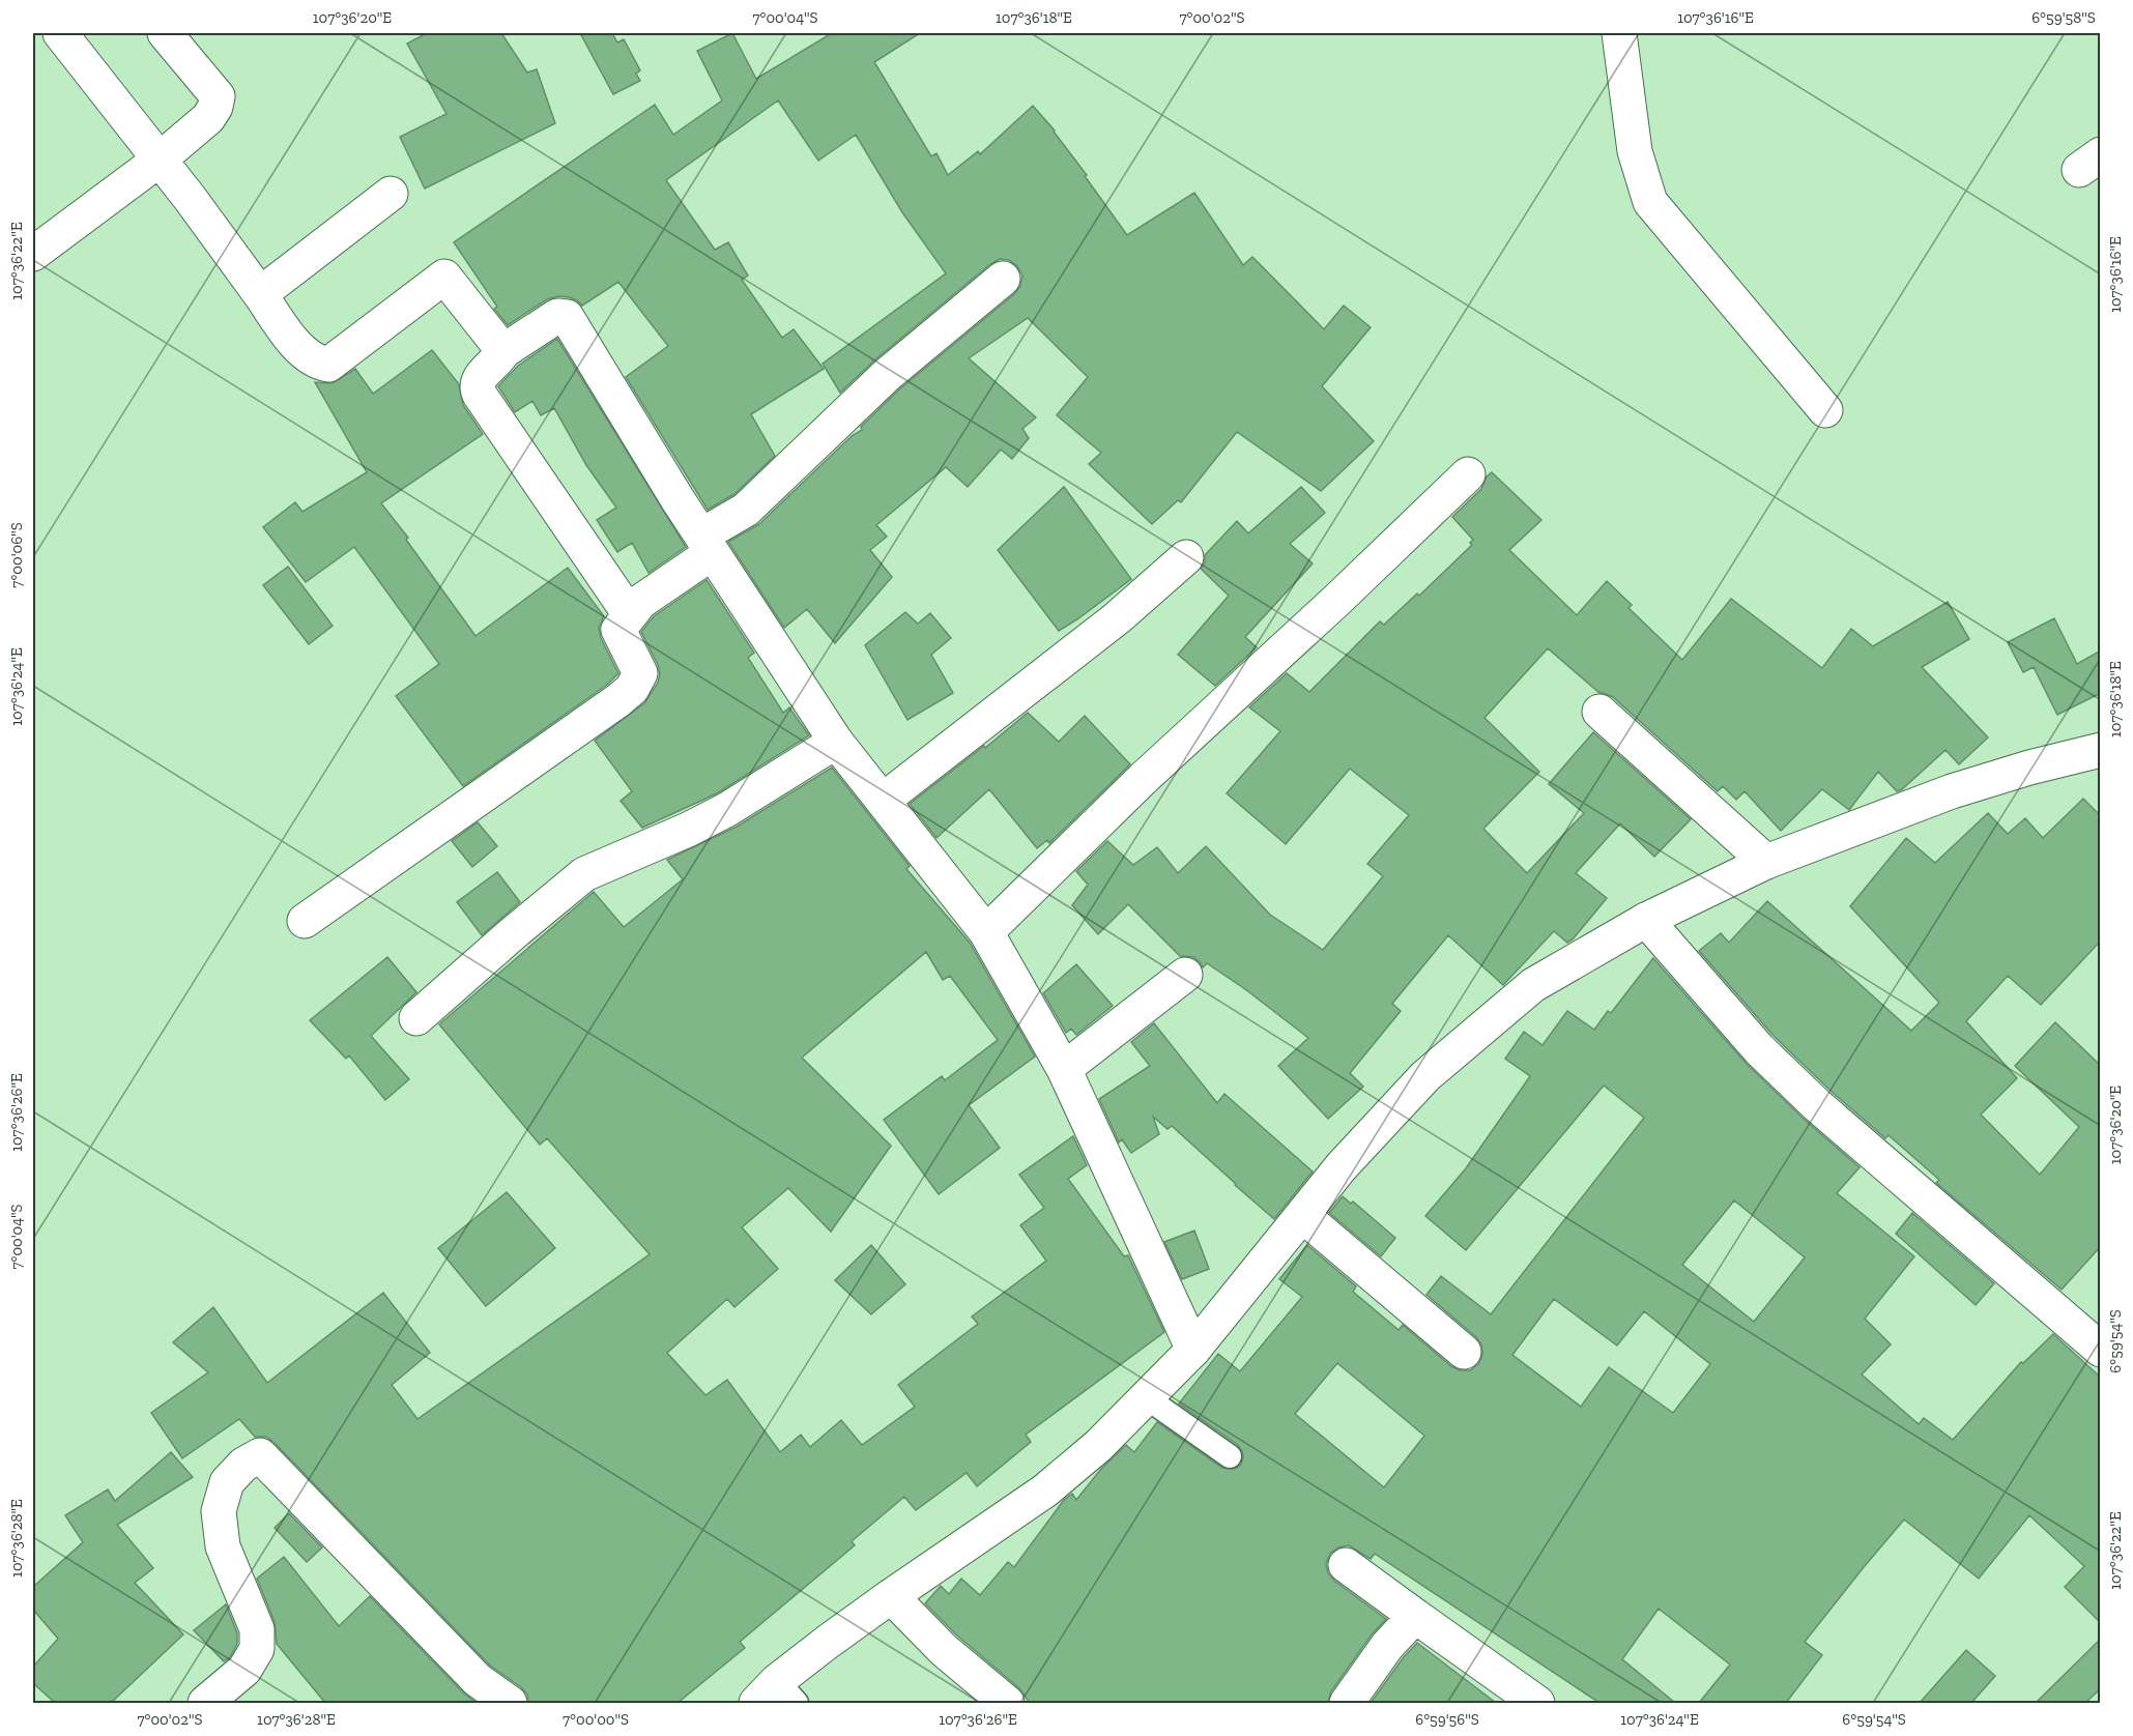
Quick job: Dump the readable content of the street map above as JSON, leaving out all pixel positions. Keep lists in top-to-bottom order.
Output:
{
  "coordinates": [
    "107°36'20\"E",
    "7°00'04\"S",
    "107°36'18\"E",
    "7°00'02\"S",
    "107°36'16\"E",
    "6°59'58\"S",
    "107°36'22\"E",
    "7°00'06\"S",
    "107°36'24\"E",
    "107°36'26\"E",
    "6°59'54\"S",
    "107°36'28\"E",
    "7°00'00\"S",
    "6°59'56\"S"
  ]
}
